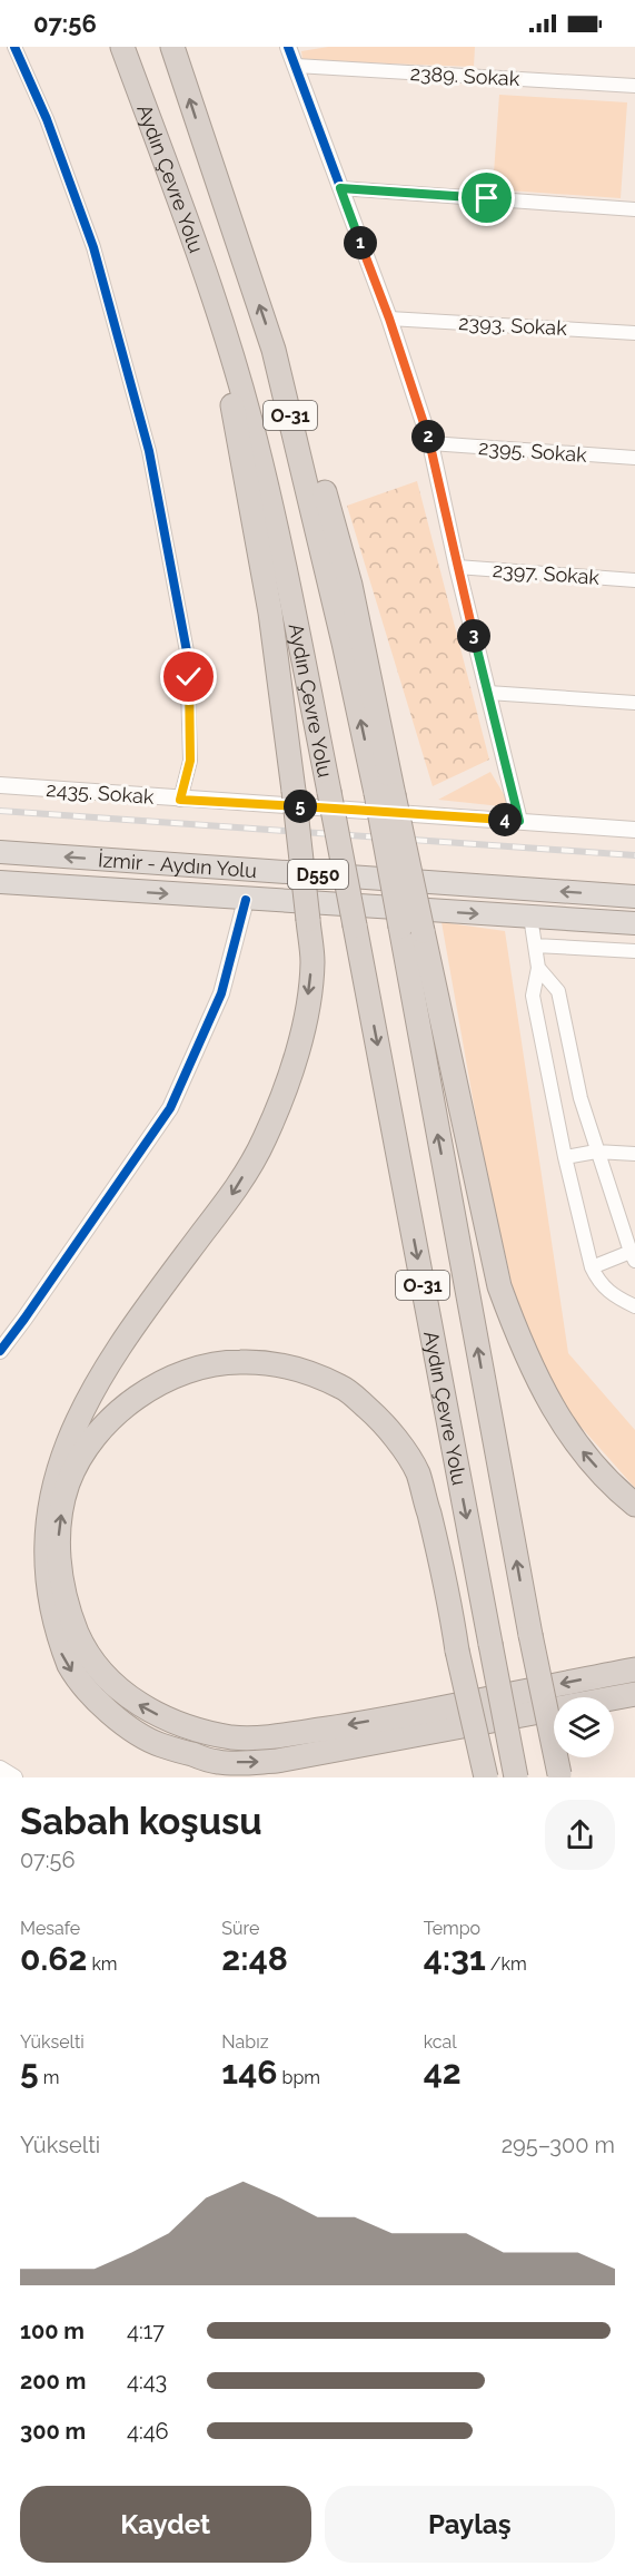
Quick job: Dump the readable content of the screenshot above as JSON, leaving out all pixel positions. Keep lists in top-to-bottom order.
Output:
{
  "streets": {
    "highway": [
      "Aydın Çevre Yolu",
      "O-31",
      "İzmir - Aydın Yolu",
      "D550"
    ],
    "street": [
      "2389. Sokak",
      "2393. Sokak",
      "2395. Sokak",
      "2397. Sokak",
      "2435. Sokak"
    ]
  },
  "page": {
    "status": "07:56",
    "pins": [
      "1",
      "2",
      "3",
      "5",
      "4"
    ],
    "heading": ["Sabah koşusu", "07:56"],
    "stats": [
      ["Mesafe", "0.62 km"],
      ["Süre", "2:48"],
      ["Tempo", "4:31 /km"],
      ["Yükselti", "5 m"],
      ["Nabız", "146 bpm"],
      ["kcal", "42"]
    ],
    "chart": ["Yükselti", "295–300 m"],
    "list": [
      {
        "name": "100 m",
        "note": "4:17"
      },
      {
        "name": "200 m",
        "note": "4:43"
      },
      {
        "name": "300 m",
        "note": "4:46"
      }
    ],
    "buttons": ["Kaydet", "Paylaş"]
  }
}
